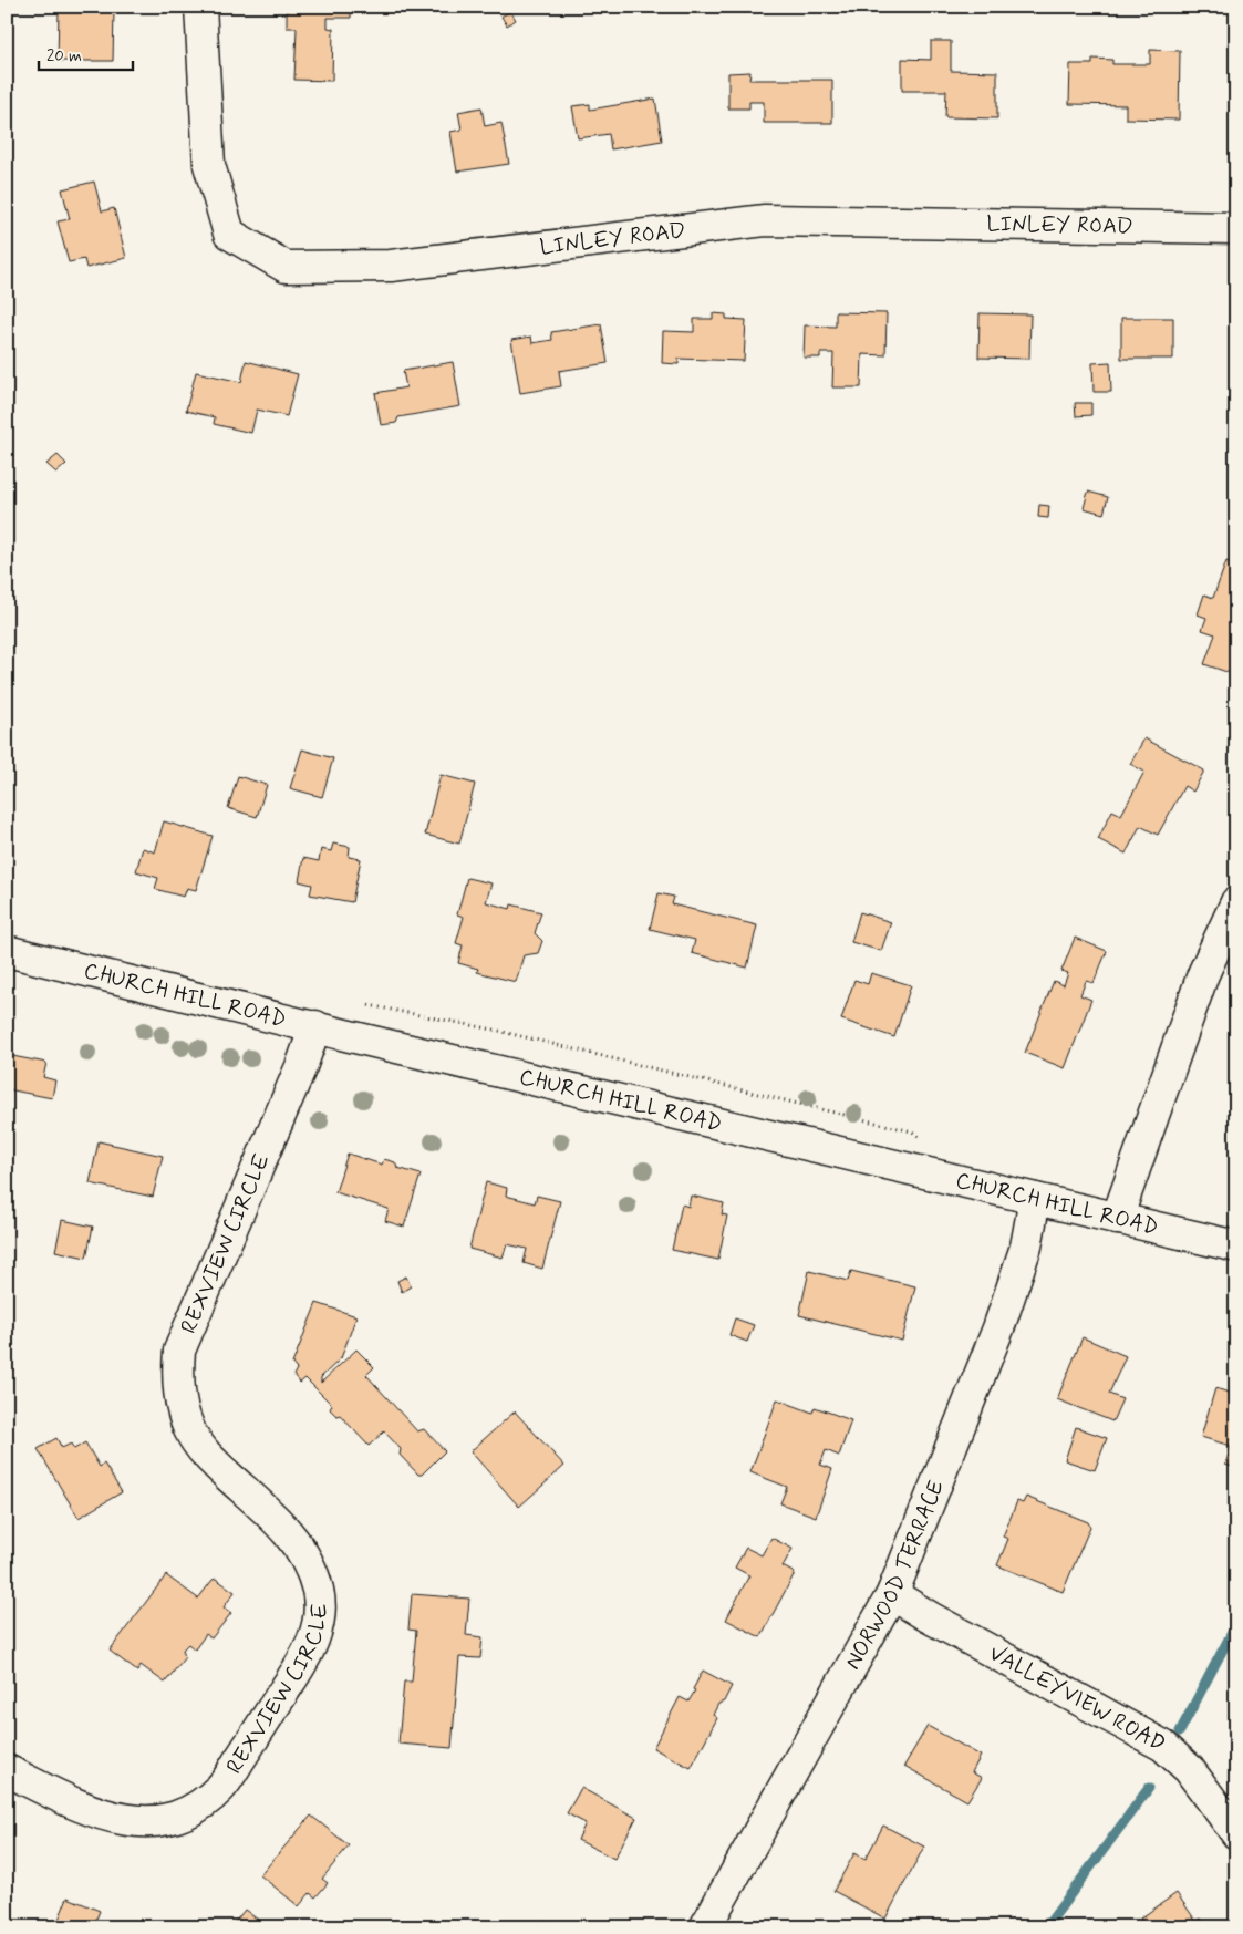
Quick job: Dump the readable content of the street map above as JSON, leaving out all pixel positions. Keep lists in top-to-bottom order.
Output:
{
  "streets": {
    "street": [
      "LINLEY ROAD",
      "CHURCH HILL ROAD",
      "REXVIEW CIRCLE",
      "NORWOOD TERRACE",
      "VALLEYVIEW ROAD"
    ]
  },
  "crossings": [
    ["CHURCH HILL ROAD", "REXVIEW CIRCLE"],
    ["CHURCH HILL ROAD", "NORWOOD TERRACE"],
    ["NORWOOD TERRACE", "VALLEYVIEW ROAD"]
  ],
  "scale_bar": "20 m"
}
